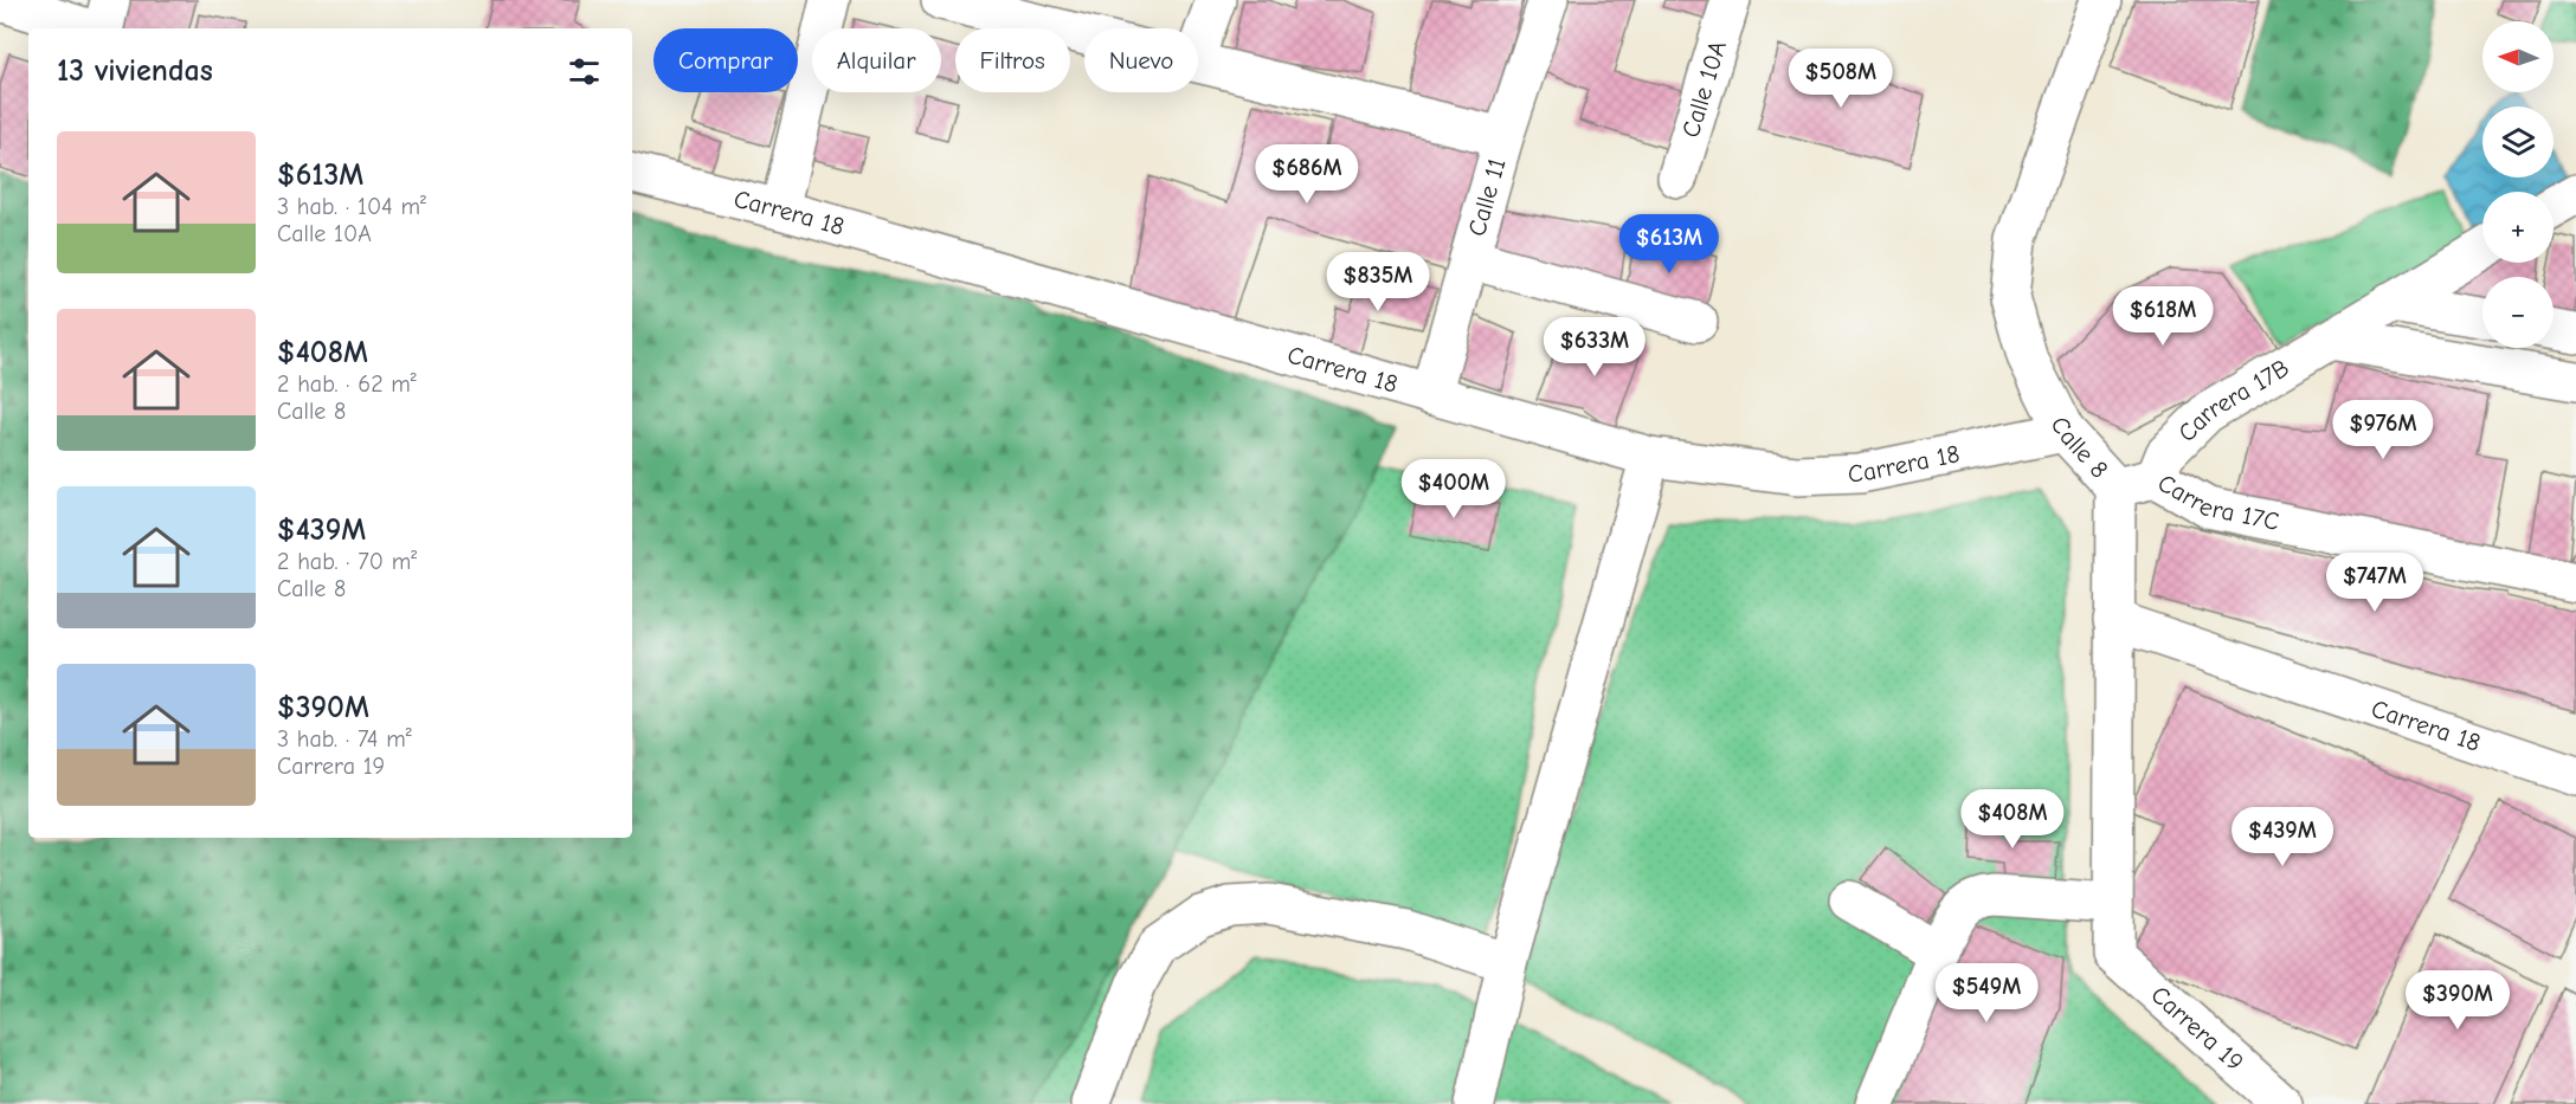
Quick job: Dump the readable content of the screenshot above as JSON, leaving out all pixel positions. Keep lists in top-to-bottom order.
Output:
{
  "streets": {
    "street": [
      "Calle 10A",
      "Calle 11",
      "Carrera 18",
      "Carrera 17B",
      "Calle 8",
      "Carrera 17C",
      "Carrera 19"
    ]
  },
  "crossings": [
    ["Calle 11", "Carrera 18"],
    ["Carrera 18", "Calle 8"],
    ["Carrera 17B", "Carrera 17C"],
    ["Calle 8", "Carrera 17C"],
    ["Calle 8", "Carrera 19"]
  ],
  "north": "left",
  "page": {
    "map_buttons": ["+", "−"],
    "chip": [
      "Comprar",
      "Alquilar",
      "Filtros",
      "Nuevo"
    ],
    "heading": "13 viviendas",
    "price": [
      "$508M",
      "$686M",
      "$613M",
      "$835M",
      "$618M",
      "$633M",
      "$976M",
      "$400M",
      "$747M",
      "$408M",
      "$439M",
      "$549M",
      "$390M"
    ],
    "list": [
      {
        "name": "$613M",
        "note": "3 hab. · 104 m² · Calle 10A"
      },
      {
        "name": "$408M",
        "note": "2 hab. · 62 m² · Calle 8"
      },
      {
        "name": "$439M",
        "note": "2 hab. · 70 m² · Calle 8"
      },
      {
        "name": "$390M",
        "note": "3 hab. · 74 m² · Carrera 19"
      }
    ]
  }
}
